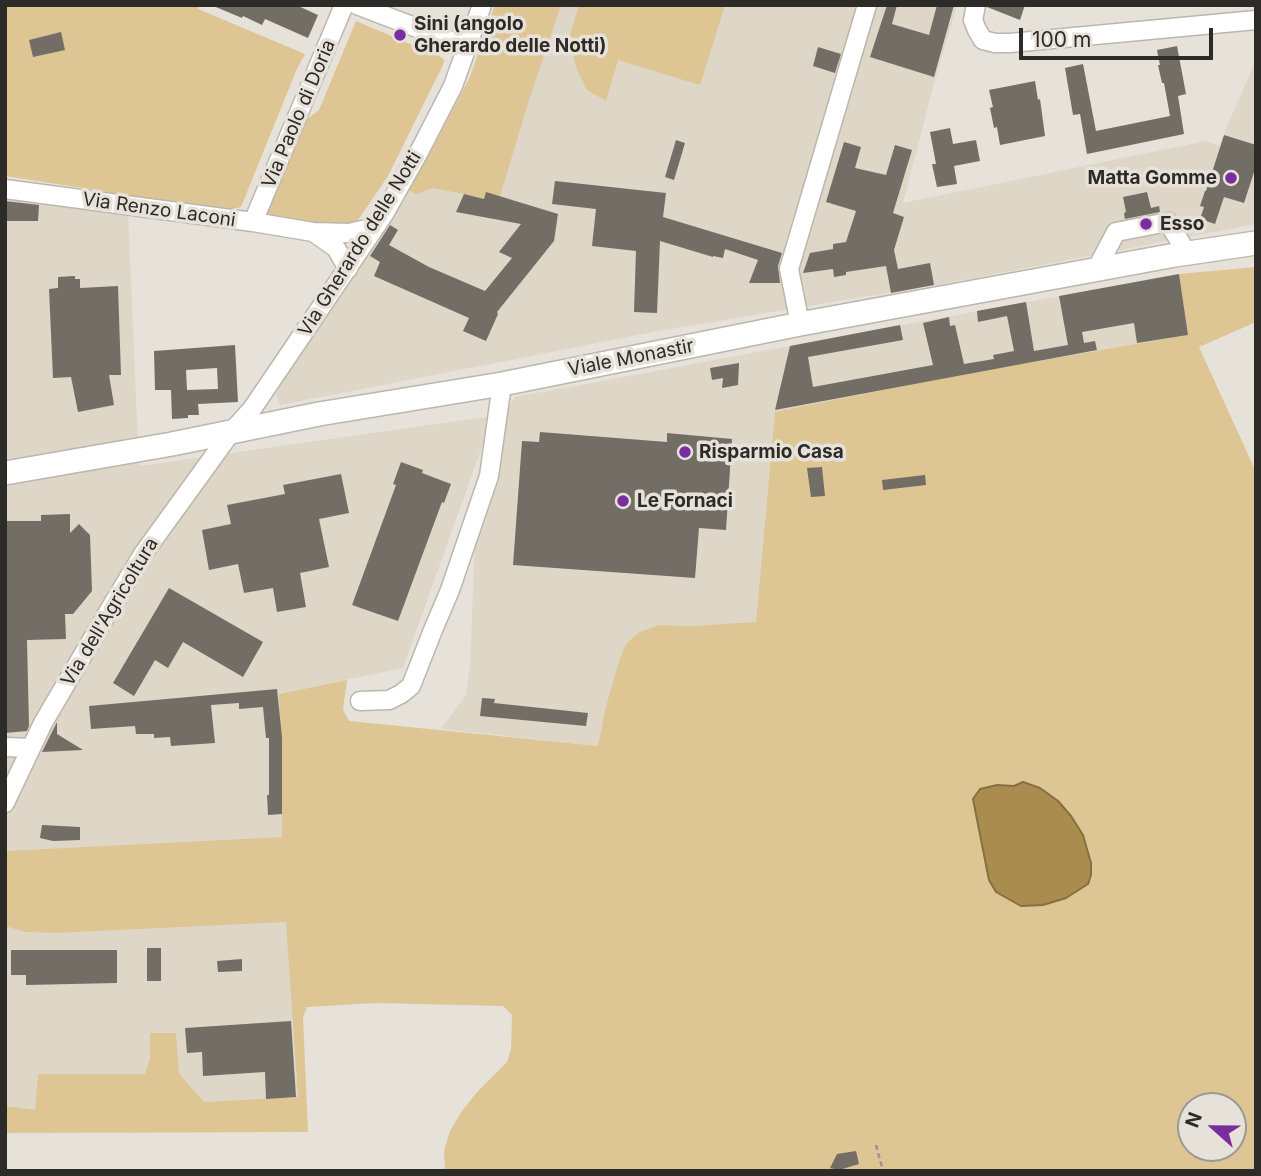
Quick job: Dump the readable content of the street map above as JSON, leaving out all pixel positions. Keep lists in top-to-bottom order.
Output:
{
  "streets": {
    "main road": ["Viale Monastir"],
    "street": [
      "Via Paolo di Doria",
      "Via Renzo Laconi",
      "Via Gherardo delle Notti",
      "Via dell'Agricoltura"
    ]
  },
  "crossings": [
    ["Via Paolo di Doria", "Via Renzo Laconi"],
    ["Via Renzo Laconi", "Via Gherardo delle Notti"],
    ["Via Gherardo delle Notti", "Viale Monastir"],
    ["Via Gherardo delle Notti", "Via dell'Agricoltura"],
    ["Viale Monastir", "Via dell'Agricoltura"]
  ],
  "places": [
    "Sini (angolo Gherardo delle Notti)",
    "Matta Gomme",
    "Esso",
    "Risparmio Casa",
    "Le Fornaci"
  ],
  "scale_bar": "100 m",
  "north": "left"
}
